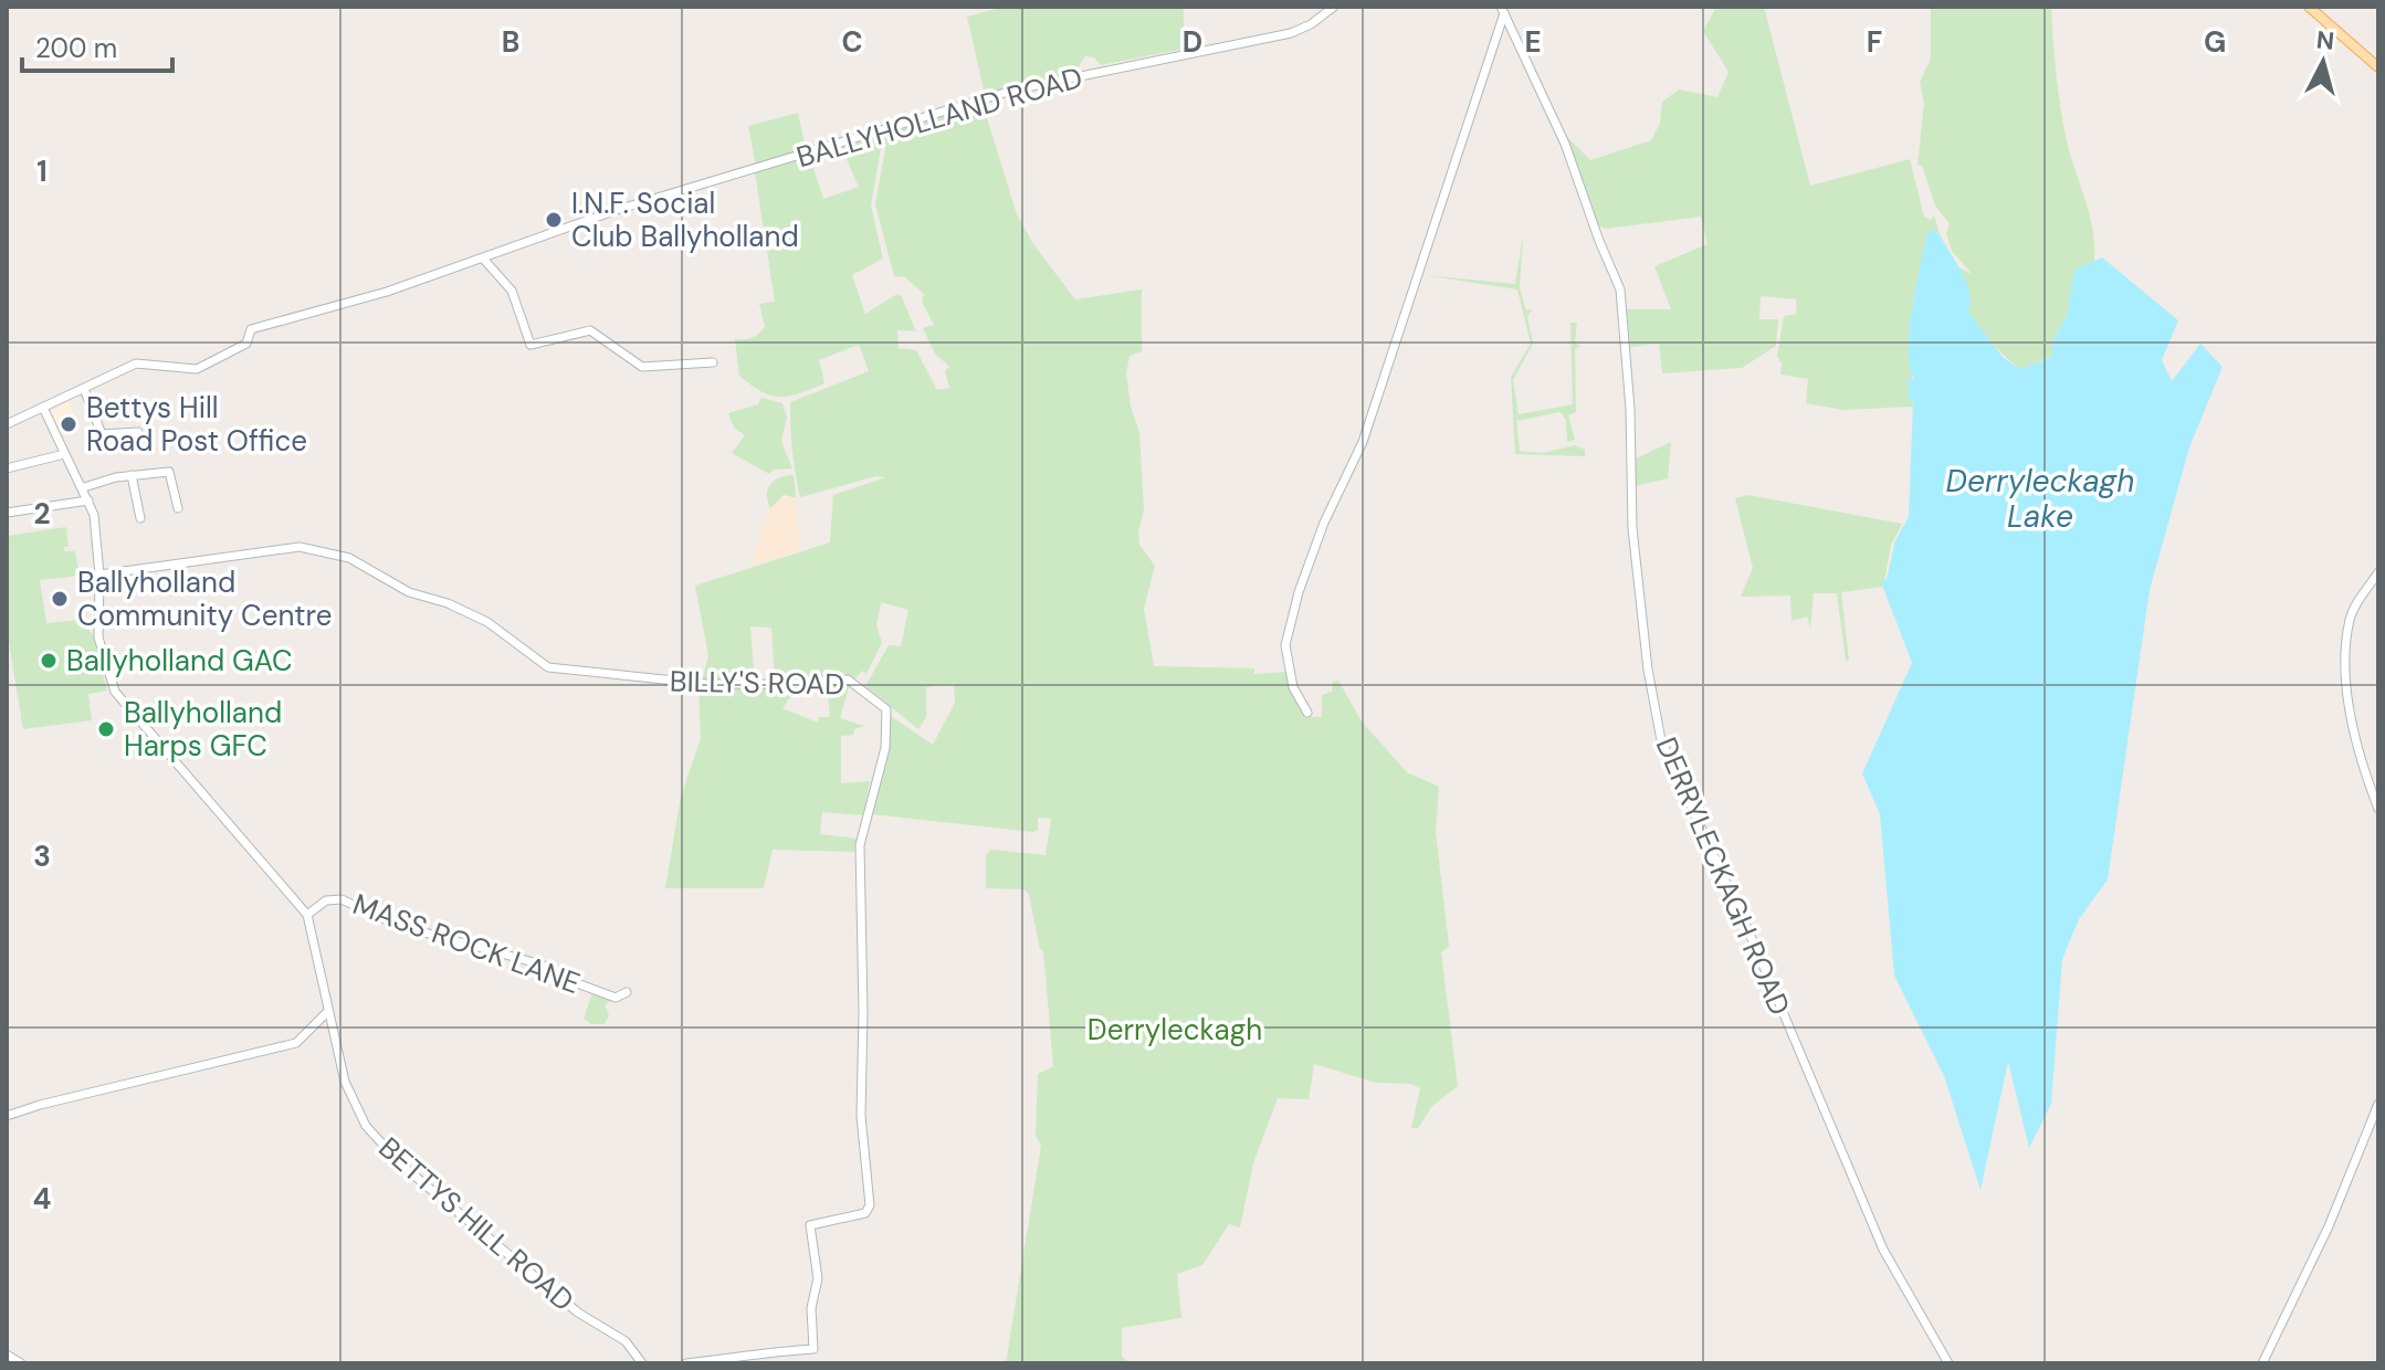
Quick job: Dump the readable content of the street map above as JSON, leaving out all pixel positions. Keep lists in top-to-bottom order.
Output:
{
  "streets": {
    "street": [
      "BALLYHOLLAND ROAD",
      "BILLY'S ROAD",
      "DERRYLECKAGH ROAD",
      "MASS ROCK LANE",
      "BETTYS HILL ROAD"
    ]
  },
  "crossings": [
    ["BALLYHOLLAND ROAD", "BETTYS HILL ROAD"],
    ["BILLY'S ROAD", "BETTYS HILL ROAD"],
    ["MASS ROCK LANE", "BETTYS HILL ROAD"]
  ],
  "water": ["Derryleckagh Lake"],
  "parks": ["Derryleckagh"],
  "places": [
    "I.N.F. Social Club Ballyholland",
    "Bettys Hill Road Post Office",
    "Ballyholland Community Centre",
    "Ballyholland GAC",
    "Ballyholland Harps GFC"
  ],
  "scale_bar": "200 m",
  "north": "top",
  "grid": {
    "columns": [
      "B",
      "C",
      "D",
      "E",
      "F",
      "G"
    ],
    "rows": [
      "1",
      "2",
      "3",
      "4"
    ]
  }
}
